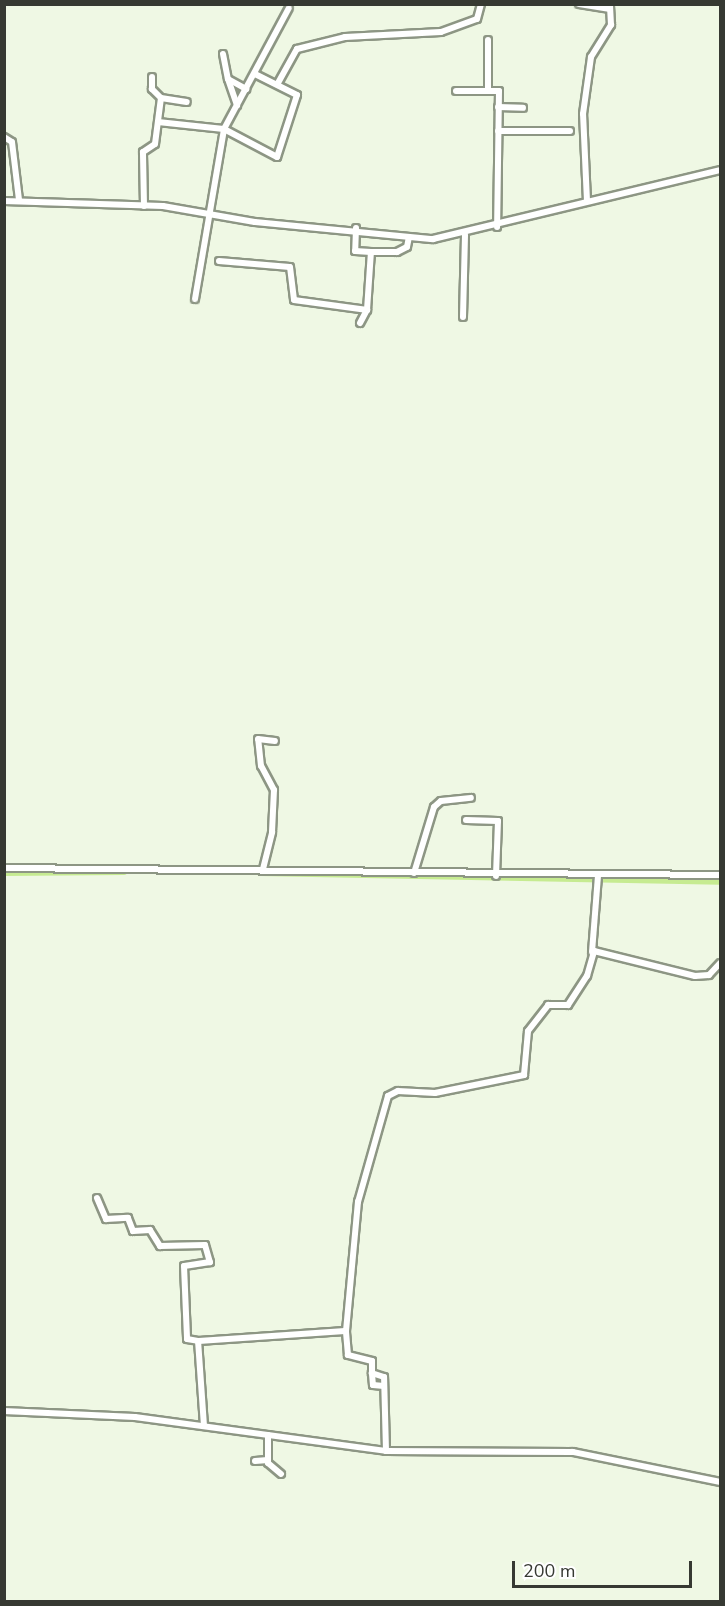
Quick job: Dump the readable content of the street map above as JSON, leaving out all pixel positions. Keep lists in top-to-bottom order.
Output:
{
  "scale_bar": "200 m"
}
